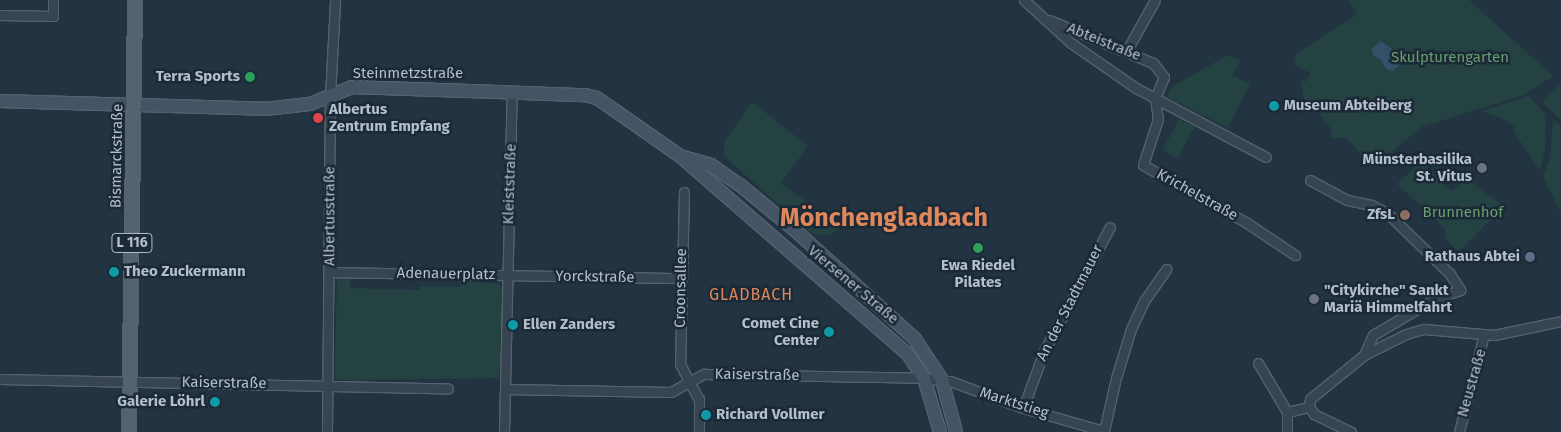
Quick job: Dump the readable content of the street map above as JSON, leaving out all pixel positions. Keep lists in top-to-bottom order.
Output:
{
  "streets": {
    "main road": [
      "Steinmetzstraße",
      "Bismarckstraße",
      "L 116",
      "Viersener Straße"
    ],
    "street": [
      "Abteistraße",
      "Kleiststraße",
      "Krichelstraße",
      "Albertusstraße",
      "Adenauerplatz",
      "Yorckstraße",
      "Croonsallee",
      "An der Stadtmauer",
      "Kaiserstraße",
      "Neustraße",
      "Marktstieg"
    ]
  },
  "crossings": [
    ["Abteistraße", "Krichelstraße"],
    ["Steinmetzstraße", "Bismarckstraße"],
    ["Steinmetzstraße", "Kleiststraße"],
    ["Steinmetzstraße", "Albertusstraße"],
    ["Steinmetzstraße", "Viersener Straße"],
    ["Bismarckstraße", "Kaiserstraße"],
    ["Kleiststraße", "Adenauerplatz"],
    ["Kleiststraße", "Yorckstraße"],
    ["Albertusstraße", "Adenauerplatz"],
    ["Albertusstraße", "Kaiserstraße"],
    ["Adenauerplatz", "Yorckstraße"],
    ["Adenauerplatz", "Kaiserstraße"],
    ["Yorckstraße", "Croonsallee"],
    ["Viersener Straße", "Kaiserstraße"],
    ["Viersener Straße", "Marktstieg"],
    ["Croonsallee", "Kaiserstraße"],
    ["An der Stadtmauer", "Marktstieg"],
    ["Kaiserstraße", "Marktstieg"]
  ],
  "districts": ["Mönchengladbach", "GLADBACH"],
  "parks": ["Skulpturengarten", "Brunnenhof"],
  "places": [
    "Terra Sports",
    "Museum Abteiberg",
    "Albertus Zentrum Empfang",
    "Münsterbasilika St. Vitus",
    "ZfsL",
    "Ewa Riedel Pilates",
    "Rathaus Abtei",
    "Theo Zuckermann",
    "\"Citykirche\" Sankt Mariä Himmelfahrt",
    "Ellen Zanders",
    "Comet Cine Center",
    "Galerie Löhrl",
    "Richard Vollmer"
  ]
}
